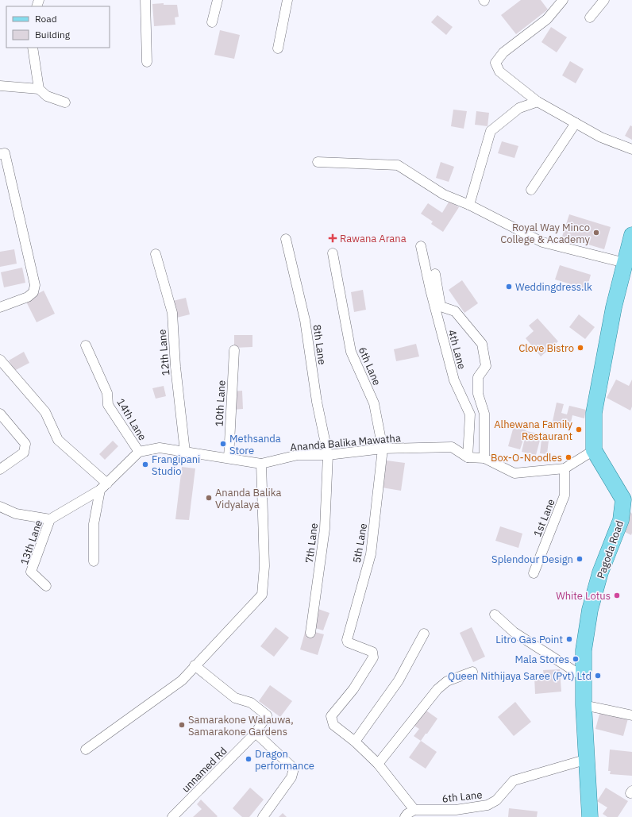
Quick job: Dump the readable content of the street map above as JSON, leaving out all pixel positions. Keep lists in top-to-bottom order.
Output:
{
  "streets": {
    "main road": ["Pagoda Road"],
    "street": [
      "8th Lane",
      "4th Lane",
      "12th Lane",
      "6th Lane",
      "10th Lane",
      "14th Lane",
      "Ananda Balika Mawatha",
      "1st Lane",
      "13th Lane",
      "7th Lane",
      "5th Lane",
      "unnamed Rd"
    ]
  },
  "crossings": [
    ["8th Lane", "Ananda Balika Mawatha"],
    ["8th Lane", "7th Lane"],
    ["4th Lane", "Ananda Balika Mawatha"],
    ["12th Lane", "Ananda Balika Mawatha"],
    ["6th Lane", "Ananda Balika Mawatha"],
    ["6th Lane", "5th Lane"],
    ["6th Lane", "Pagoda Road"],
    ["10th Lane", "Ananda Balika Mawatha"],
    ["14th Lane", "Ananda Balika Mawatha"],
    ["Ananda Balika Mawatha", "1st Lane"],
    ["Ananda Balika Mawatha", "7th Lane"],
    ["Ananda Balika Mawatha", "5th Lane"],
    ["Ananda Balika Mawatha", "Pagoda Road"]
  ],
  "places": {
    "other": [
      "Royal Way Minco College & Academy",
      "Weddingdress.lk",
      "Clove Bistro",
      "Alhewana Family Restaurant",
      "Methsanda Store",
      "Box-O-Noodles",
      "Frangipani Studio",
      "Ananda Balika Vidyalaya",
      "Splendour Design",
      "White Lotus",
      "Litro Gas Point",
      "Mala Stores",
      "Queen Nithijaya Saree (Pvt) Ltd",
      "Samarakone Walauwa, Samarakone Gardens",
      "Dragon performance"
    ],
    "health": ["Rawana Arana"]
  },
  "legend": ["Road", "Building"]
}
